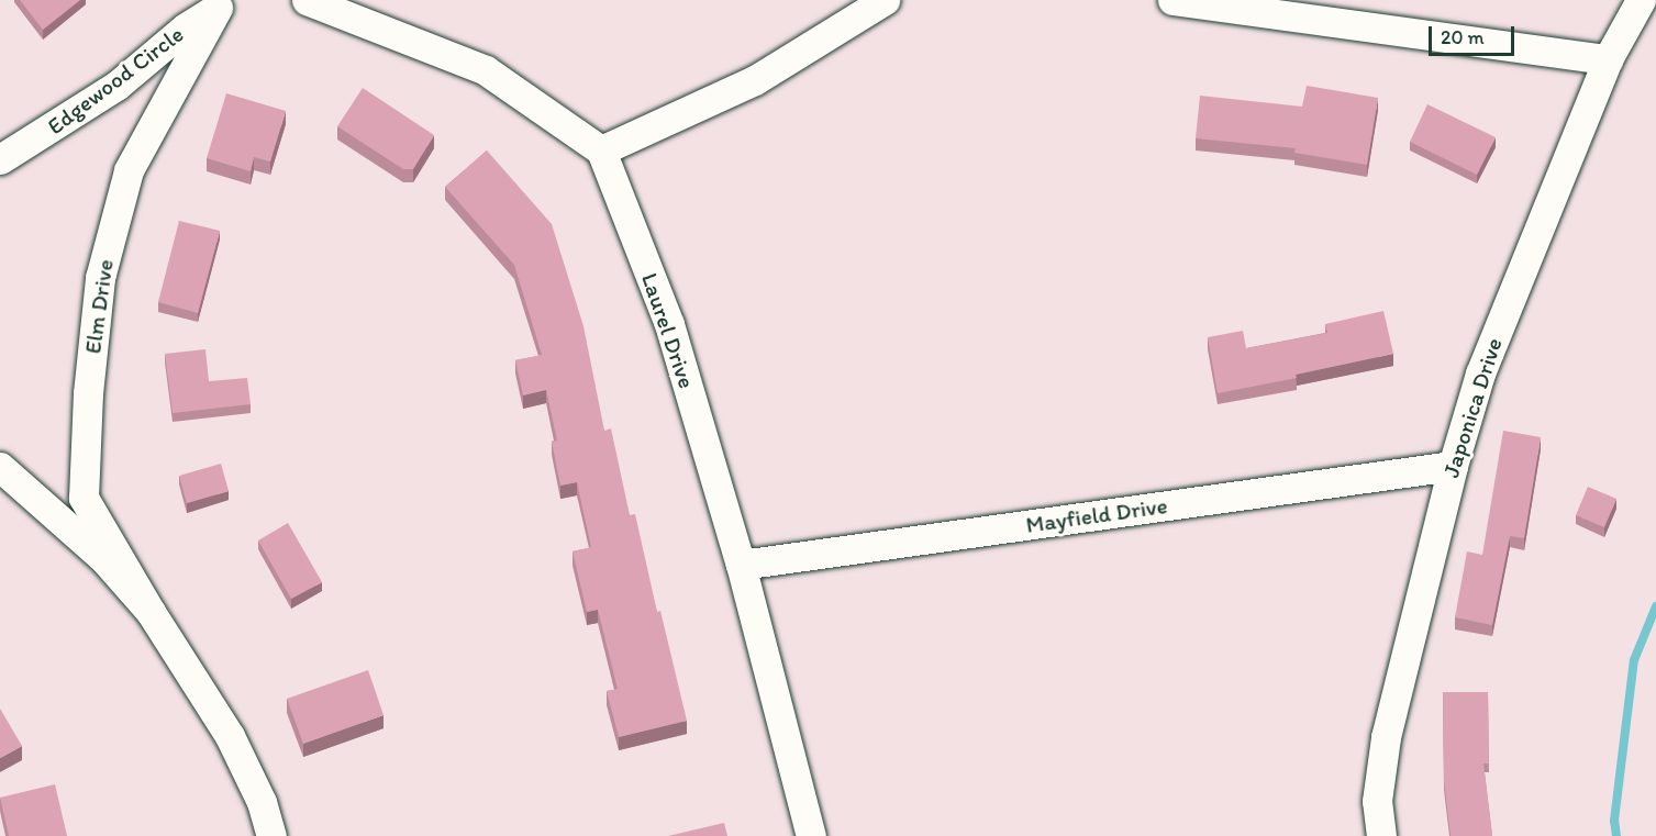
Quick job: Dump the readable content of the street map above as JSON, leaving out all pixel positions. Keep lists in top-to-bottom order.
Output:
{
  "streets": {
    "street": [
      "Edgewood Circle",
      "Elm Drive",
      "Laurel Drive",
      "Japonica Drive",
      "Mayfield Drive"
    ]
  },
  "crossings": [
    ["Edgewood Circle", "Elm Drive"],
    ["Laurel Drive", "Mayfield Drive"],
    ["Japonica Drive", "Mayfield Drive"]
  ],
  "scale_bar": "20 m"
}
